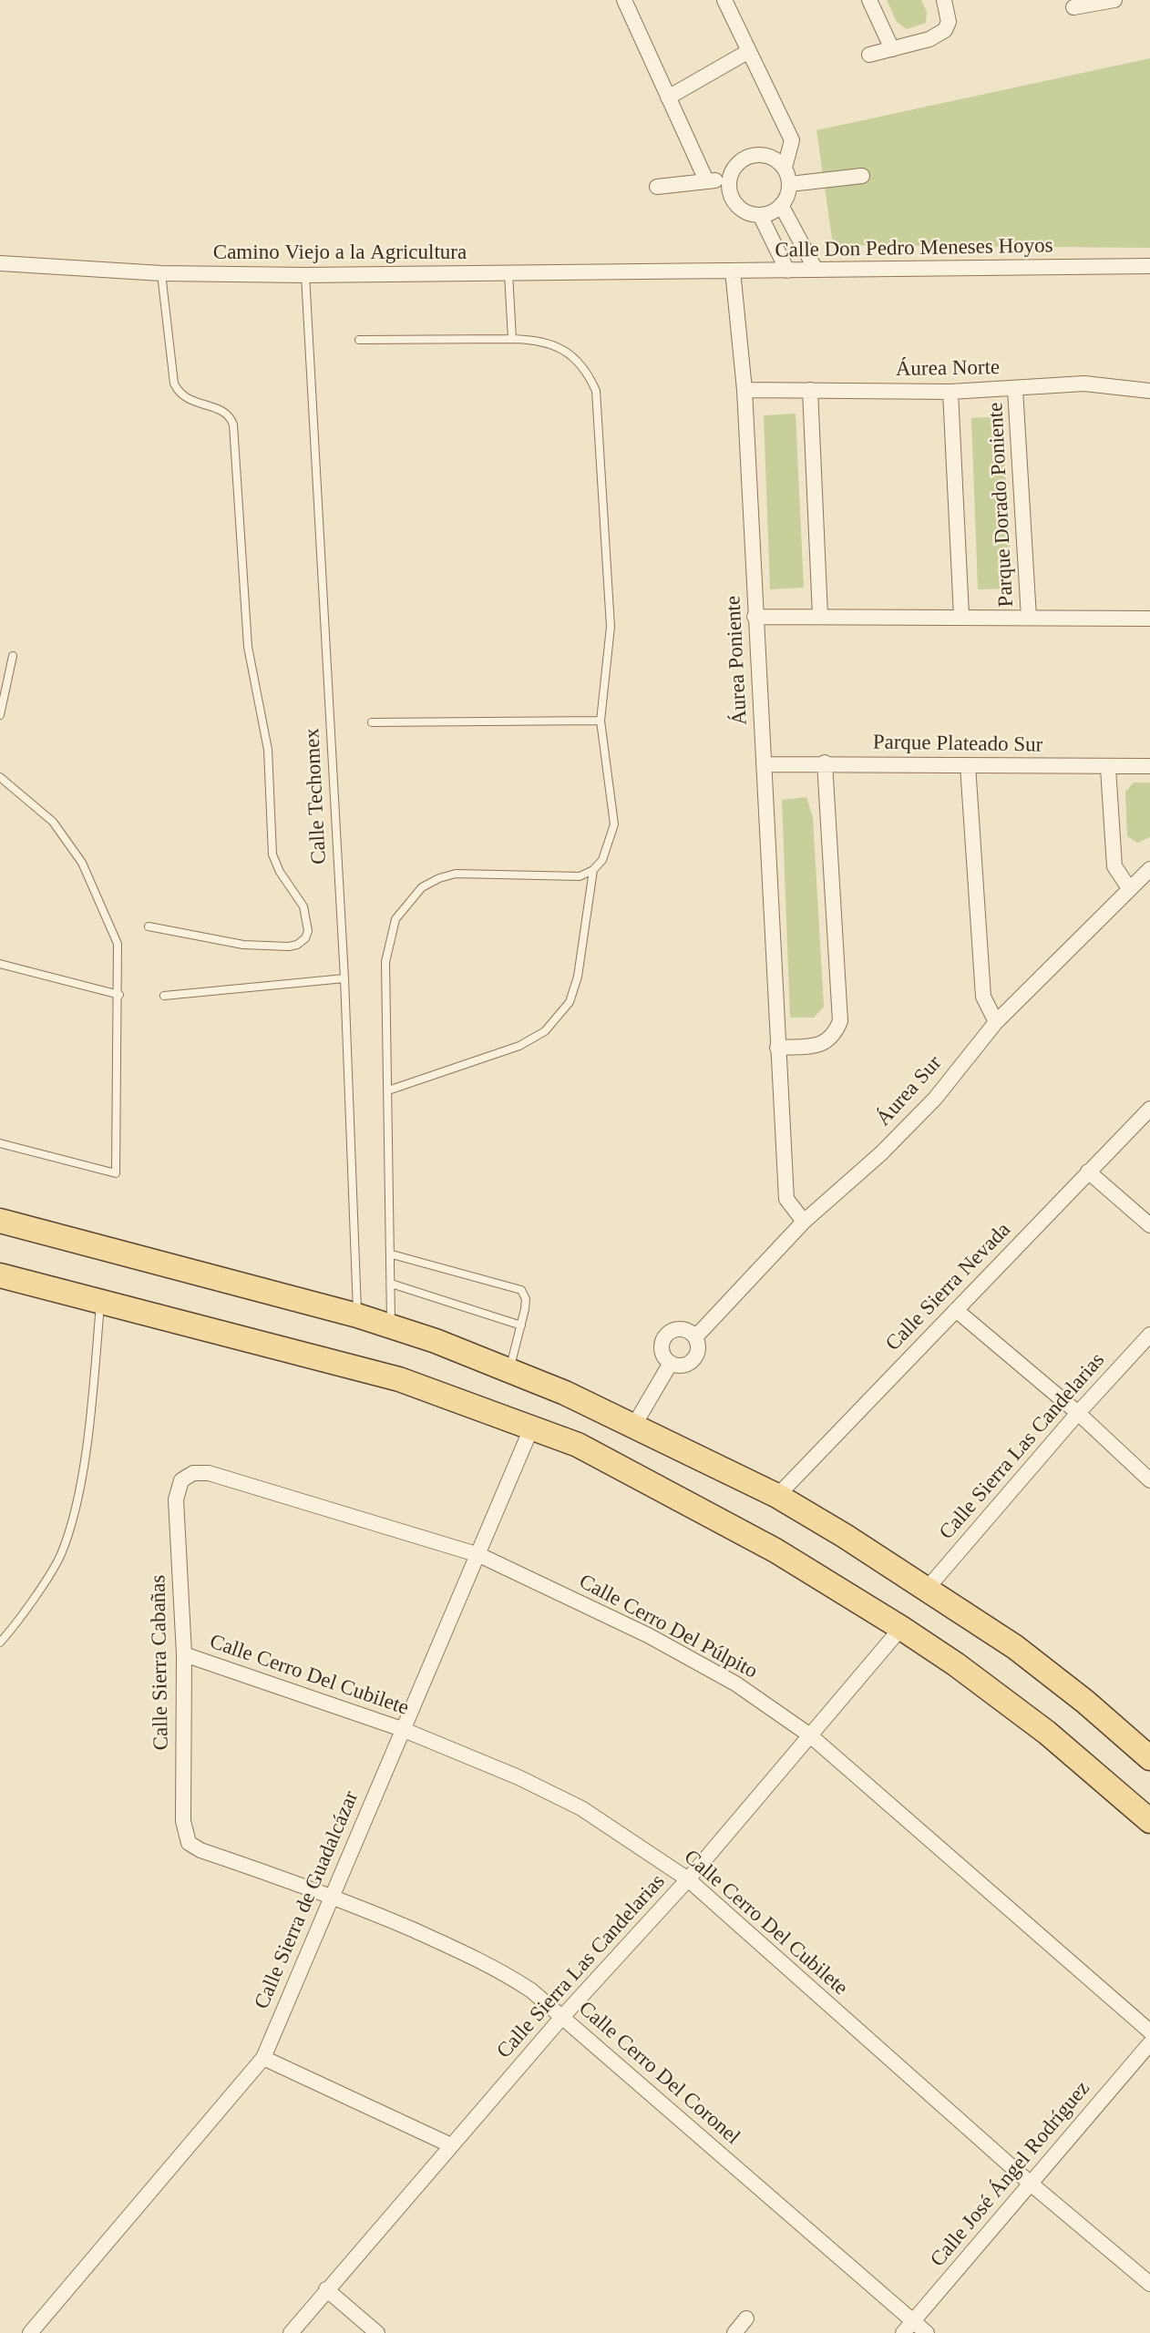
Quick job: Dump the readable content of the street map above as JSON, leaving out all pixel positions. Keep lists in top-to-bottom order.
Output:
{
  "streets": {
    "street": [
      "Calle Don Pedro Meneses Hoyos",
      "Camino Viejo a la Agricultura",
      "Áurea Norte",
      "Parque Dorado Poniente",
      "Áurea Poniente",
      "Parque Plateado Sur",
      "Áurea Sur",
      "Calle Sierra Nevada",
      "Calle Sierra Las Candelarias",
      "Calle Cerro Del Púlpito",
      "Calle Sierra Cabañas",
      "Calle Cerro Del Cubilete",
      "Calle Sierra de Guadalcázar",
      "Calle Cerro Del Coronel",
      "Calle José Ángel Rodríguez"
    ],
    "lane": ["Calle Techomex"]
  },
  "crossings": [
    ["Calle Don Pedro Meneses Hoyos", "Camino Viejo a la Agricultura"],
    ["Calle Don Pedro Meneses Hoyos", "Áurea Poniente"],
    ["Camino Viejo a la Agricultura", "Calle Techomex"],
    ["Áurea Norte", "Parque Dorado Poniente"],
    ["Áurea Norte", "Áurea Poniente"],
    ["Áurea Poniente", "Parque Plateado Sur"],
    ["Áurea Poniente", "Áurea Sur"],
    ["Calle Sierra Las Candelarias", "Calle Cerro Del Púlpito"],
    ["Calle Sierra Las Candelarias", "Calle Cerro Del Cubilete"],
    ["Calle Sierra Las Candelarias", "Calle Cerro Del Coronel"],
    ["Calle Cerro Del Púlpito", "Calle Sierra Cabañas"],
    ["Calle Cerro Del Púlpito", "Calle Sierra de Guadalcázar"],
    ["Calle Sierra Cabañas", "Calle Cerro Del Cubilete"],
    ["Calle Sierra Cabañas", "Calle Cerro Del Coronel"],
    ["Calle Cerro Del Cubilete", "Calle Sierra de Guadalcázar"],
    ["Calle Cerro Del Cubilete", "Calle José Ángel Rodríguez"],
    ["Calle Sierra de Guadalcázar", "Calle Cerro Del Coronel"],
    ["Calle Cerro Del Coronel", "Calle José Ángel Rodríguez"]
  ]
}
